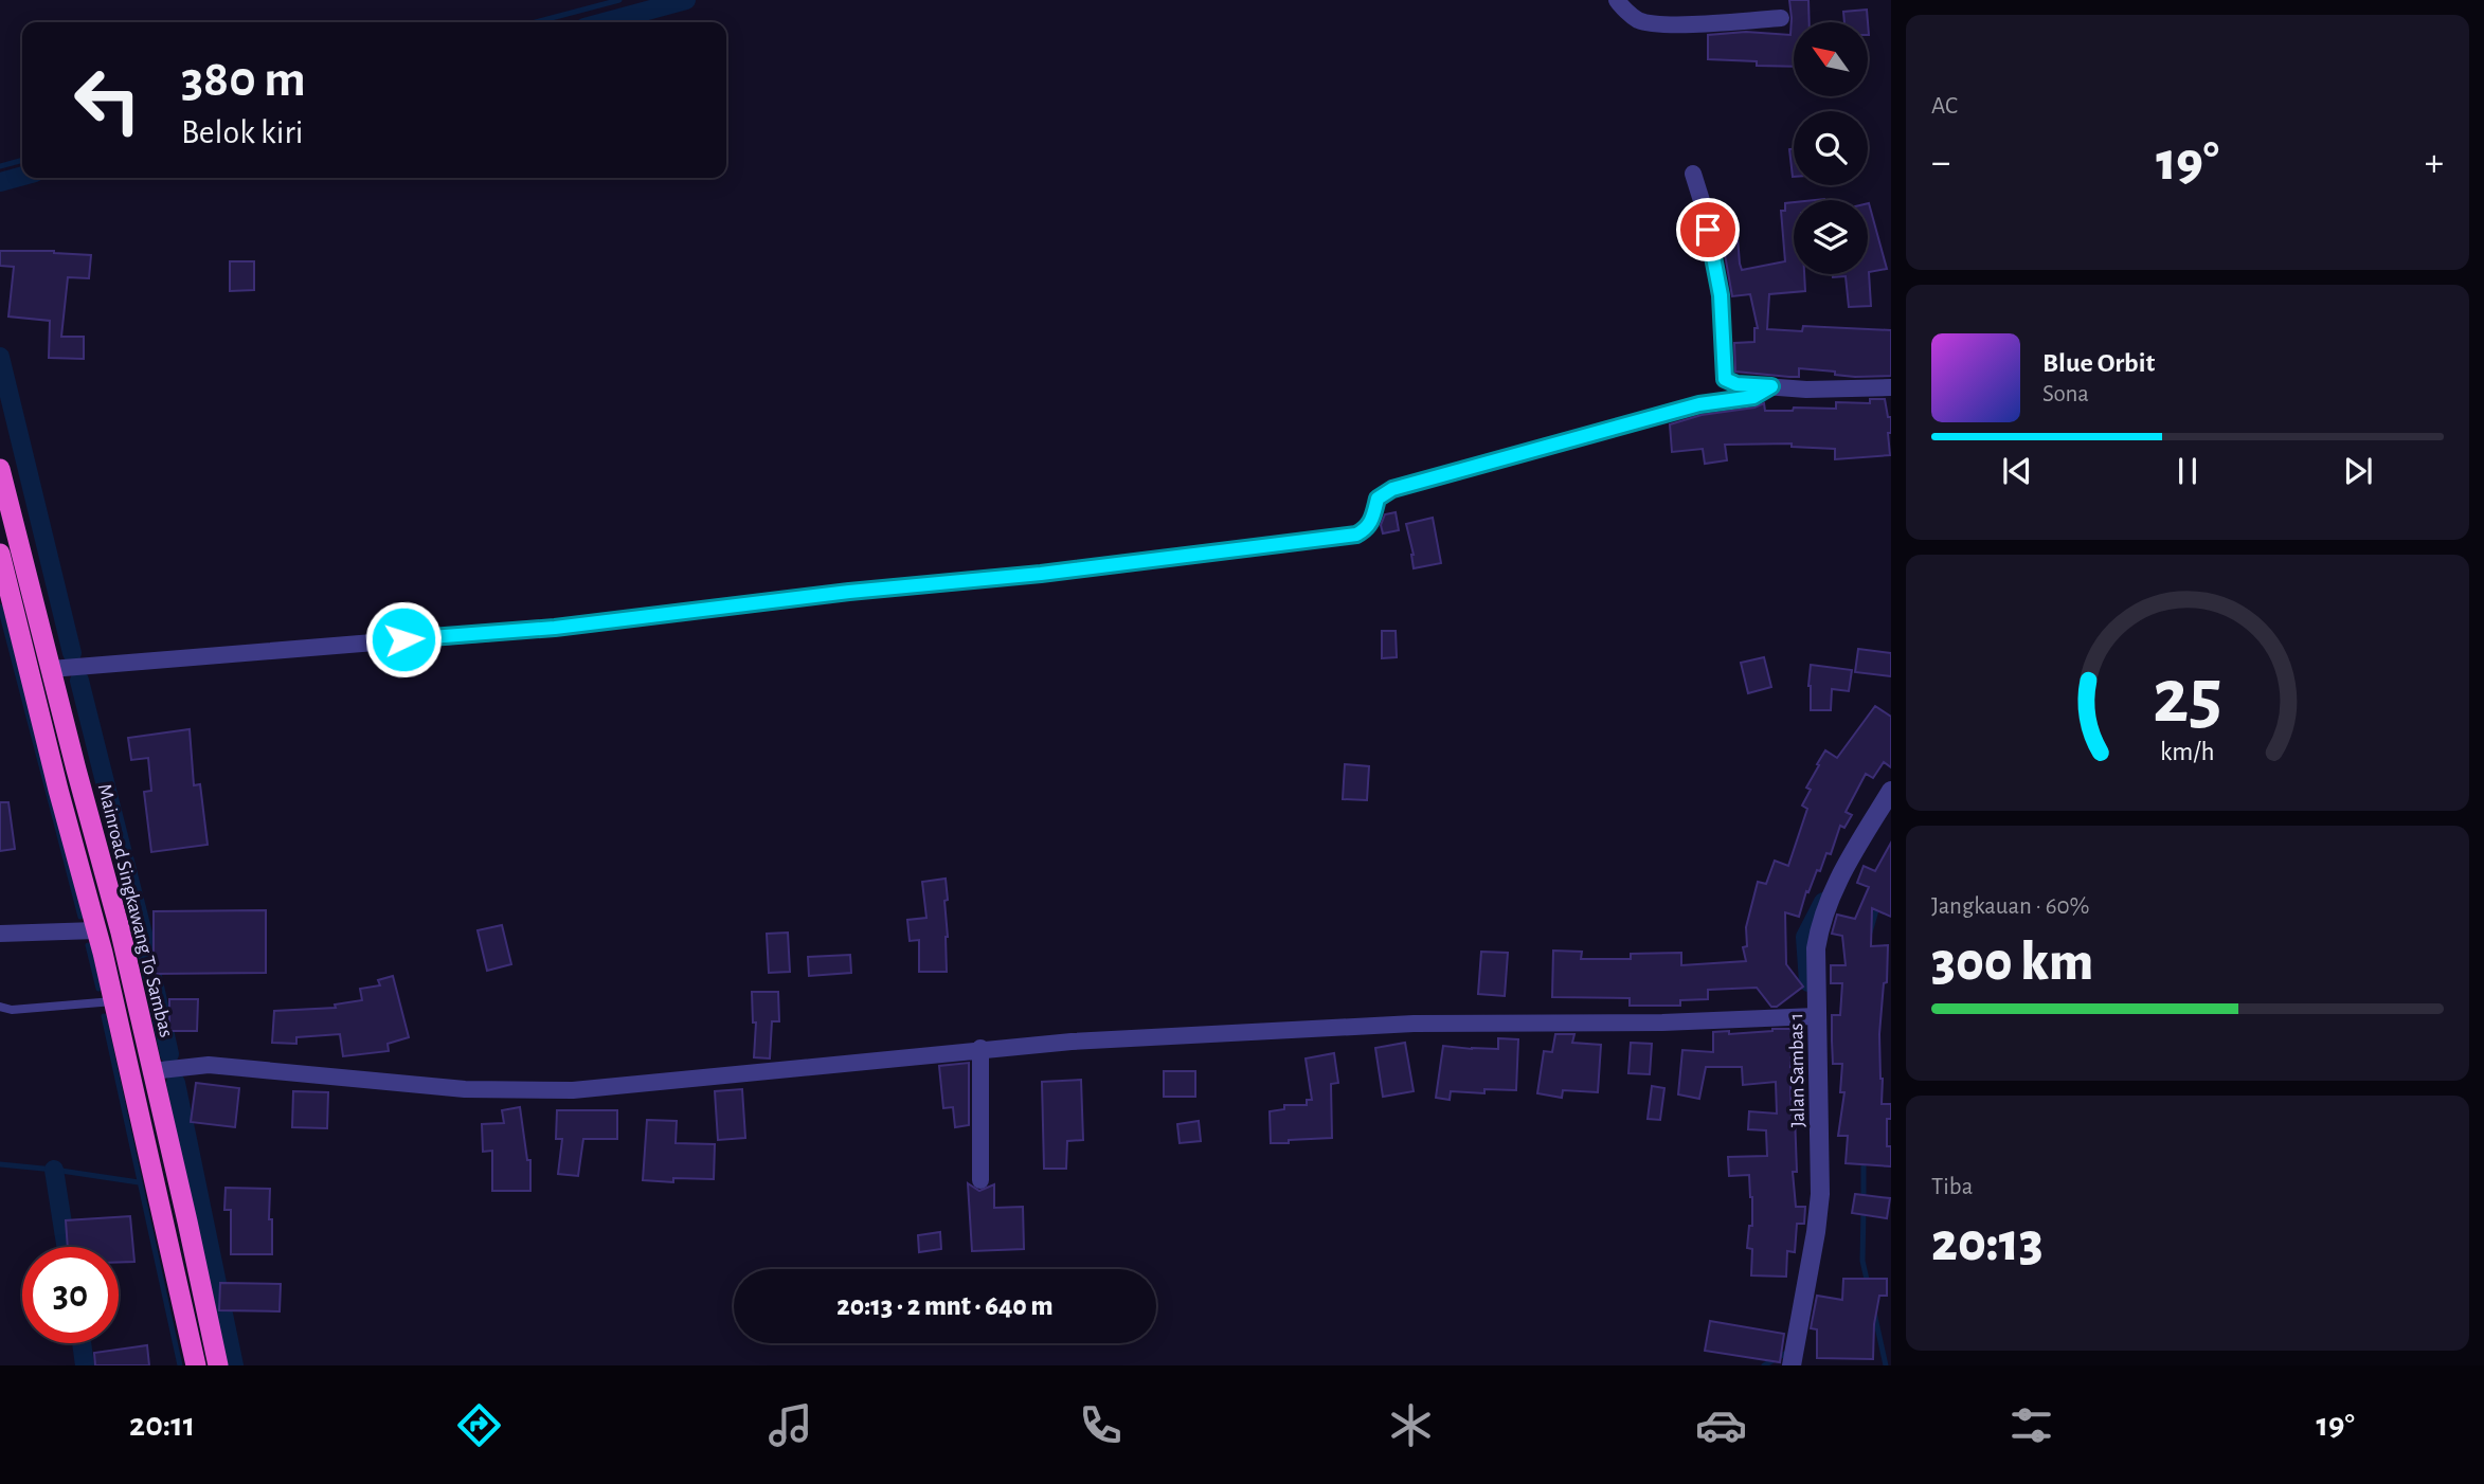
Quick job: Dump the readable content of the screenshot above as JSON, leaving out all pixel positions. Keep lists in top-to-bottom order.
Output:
{
  "streets": {
    "highway": ["Mainroad Singkawang To Sambas"],
    "street": ["Jalan Sambas 1"]
  },
  "north": "top left",
  "page": {
    "tile": [
      "AC",
      ["Jangkauan · 60%", "300 km"],
      ["Tiba", "20:13"]
    ],
    "turn": ["380 m", "Belok kiri"],
    "heat": ["−", "19°", "+"],
    "song": ["Blue Orbit", "Sona"],
    "limit": "30",
    "trip": "20:13 · 2 mnt · 640 m",
    "tabs": ["20:11", "19°"],
    "gauge": ["25", "km/h"]
  }
}
